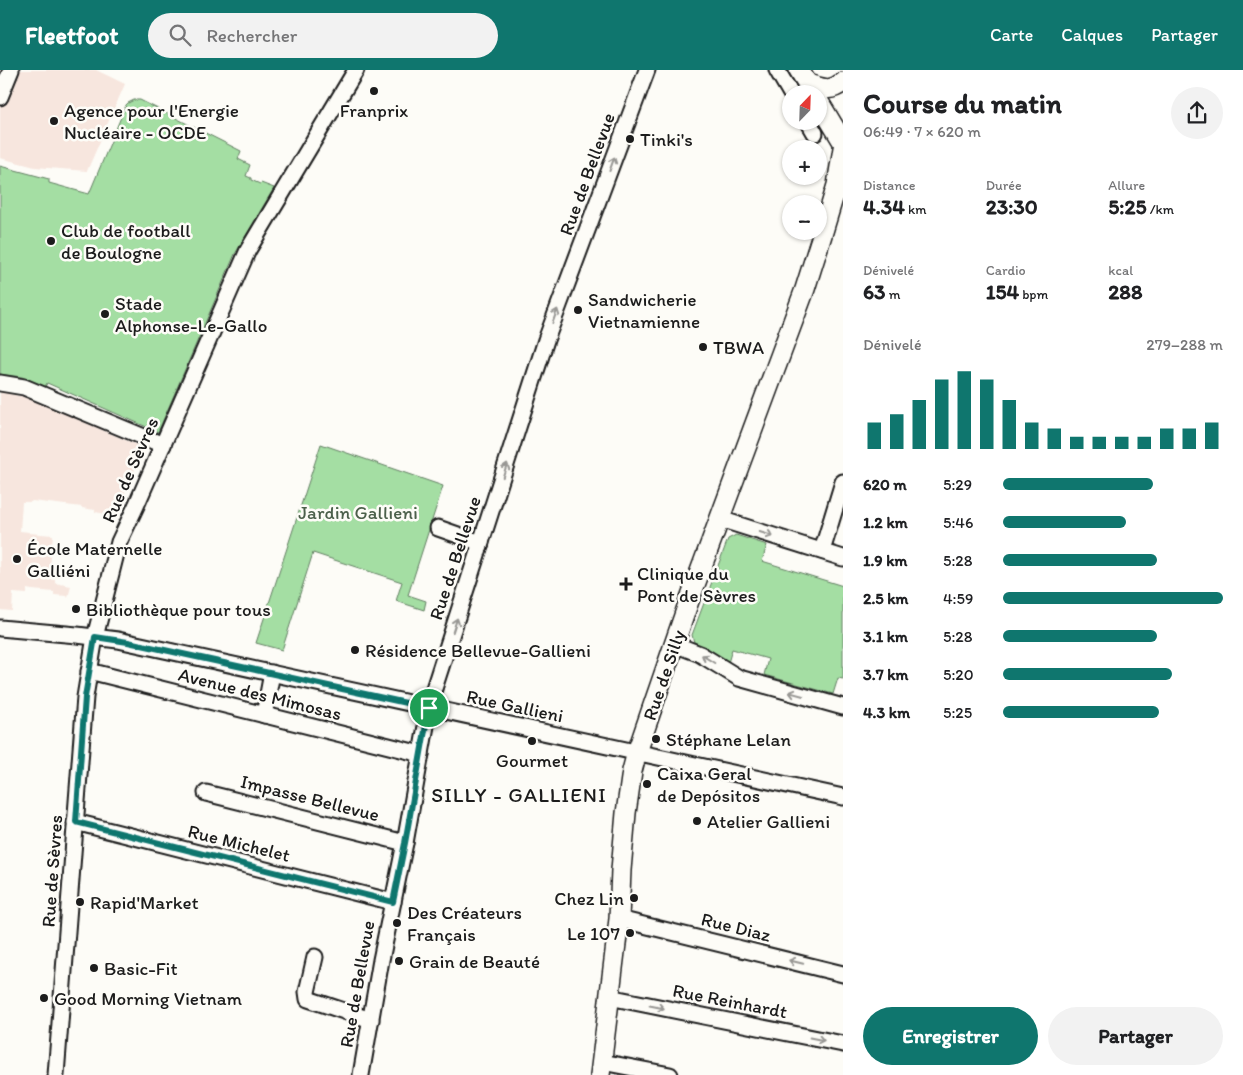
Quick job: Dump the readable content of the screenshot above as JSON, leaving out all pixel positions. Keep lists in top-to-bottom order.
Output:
{
  "streets": {
    "main road": ["Rue de Silly"],
    "street": [
      "Rue de Bellevue",
      "Rue de Sèvres",
      "Avenue des Mimosas",
      "Rue Gallieni",
      "Impasse Bellevue",
      "Rue Michelet",
      "Rue Diaz",
      "Rue Reinhardt"
    ]
  },
  "crossings": [
    ["Rue de Bellevue", "Avenue des Mimosas"],
    ["Rue de Bellevue", "Rue Gallieni"],
    ["Rue de Bellevue", "Impasse Bellevue"],
    ["Rue de Bellevue", "Rue Michelet"],
    ["Rue de Sèvres", "Avenue des Mimosas"],
    ["Rue de Sèvres", "Rue Gallieni"],
    ["Rue de Sèvres", "Rue Michelet"],
    ["Rue de Silly", "Rue Gallieni"],
    ["Rue de Silly", "Rue Diaz"],
    ["Rue de Silly", "Rue Reinhardt"]
  ],
  "one_way": ["Rue de Bellevue", "Rue Diaz", "Rue Reinhardt"],
  "districts": ["SILLY - GALLIENI"],
  "parks": ["Jardin Gallieni"],
  "places": {
    "other": [
      "Franprix",
      "Agence pour l'Energie Nucléaire - OCDE",
      "Tinki's",
      "Club de football de Boulogne",
      "Sandwicherie Vietnamienne",
      "Stade Alphonse-Le-Gallo",
      "TBWA",
      "École Maternelle Galliéni",
      "Bibliothèque pour tous",
      "Résidence Bellevue-Gallieni",
      "Stéphane Lelan",
      "Gourmet",
      "Caixa Geral de Depósitos",
      "Atelier Gallieni",
      "Chez Lin",
      "Rapid'Market",
      "Des Créateurs Français",
      "Le 107",
      "Grain de Beauté",
      "Basic-Fit",
      "Good Morning Vietnam"
    ],
    "health": ["Clinique du Pont de Sèvres"]
  },
  "north": "top right",
  "page": {
    "header": "Fleetfoot",
    "search": "Rechercher",
    "nav": ["Carte", "Calques", "Partager"],
    "heading": ["Course du matin", "06:49 · 7 × 620 m"],
    "map_buttons": ["+", "−"],
    "stats": [
      ["Distance", "4.34 km"],
      ["Durée", "23:30"],
      ["Allure", "5:25 /km"],
      ["Dénivelé", "63 m"],
      ["Cardio", "154 bpm"],
      ["kcal", "288"]
    ],
    "chart": ["Dénivelé", "279–288 m"],
    "list": [
      {
        "name": "620 m",
        "note": "5:29"
      },
      {
        "name": "1.2 km",
        "note": "5:46"
      },
      {
        "name": "1.9 km",
        "note": "5:28"
      },
      {
        "name": "2.5 km",
        "note": "4:59"
      },
      {
        "name": "3.1 km",
        "note": "5:28"
      },
      {
        "name": "3.7 km",
        "note": "5:20"
      },
      {
        "name": "4.3 km",
        "note": "5:25"
      }
    ],
    "buttons": ["Enregistrer", "Partager"]
  }
}
